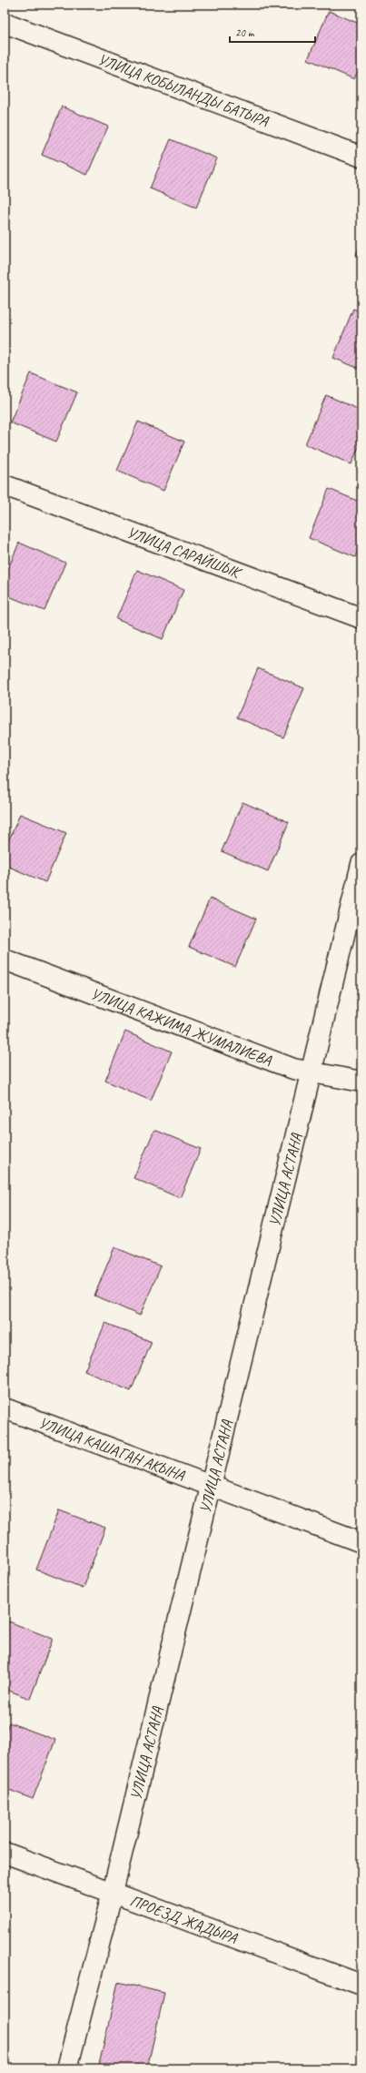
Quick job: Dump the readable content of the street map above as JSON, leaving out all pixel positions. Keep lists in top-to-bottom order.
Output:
{
  "streets": {
    "street": [
      "УЛИЦА КОБЫЛАНДЫ БАТЫРА",
      "УЛИЦА САРАЙШЫК",
      "УЛИЦА КАЖИМА ЖУМАЛИЕВА",
      "УЛИЦА АСТАНА",
      "УЛИЦА КАШАГАН АКЫНА",
      "ПРОЕЗД ЖАДЫРА"
    ]
  },
  "crossings": [
    ["УЛИЦА КАЖИМА ЖУМАЛИЕВА", "УЛИЦА АСТАНА"],
    ["УЛИЦА АСТАНА", "УЛИЦА КАШАГАН АКЫНА"],
    ["УЛИЦА АСТАНА", "ПРОЕЗД ЖАДЫРА"]
  ],
  "scale_bar": "20 m"
}
